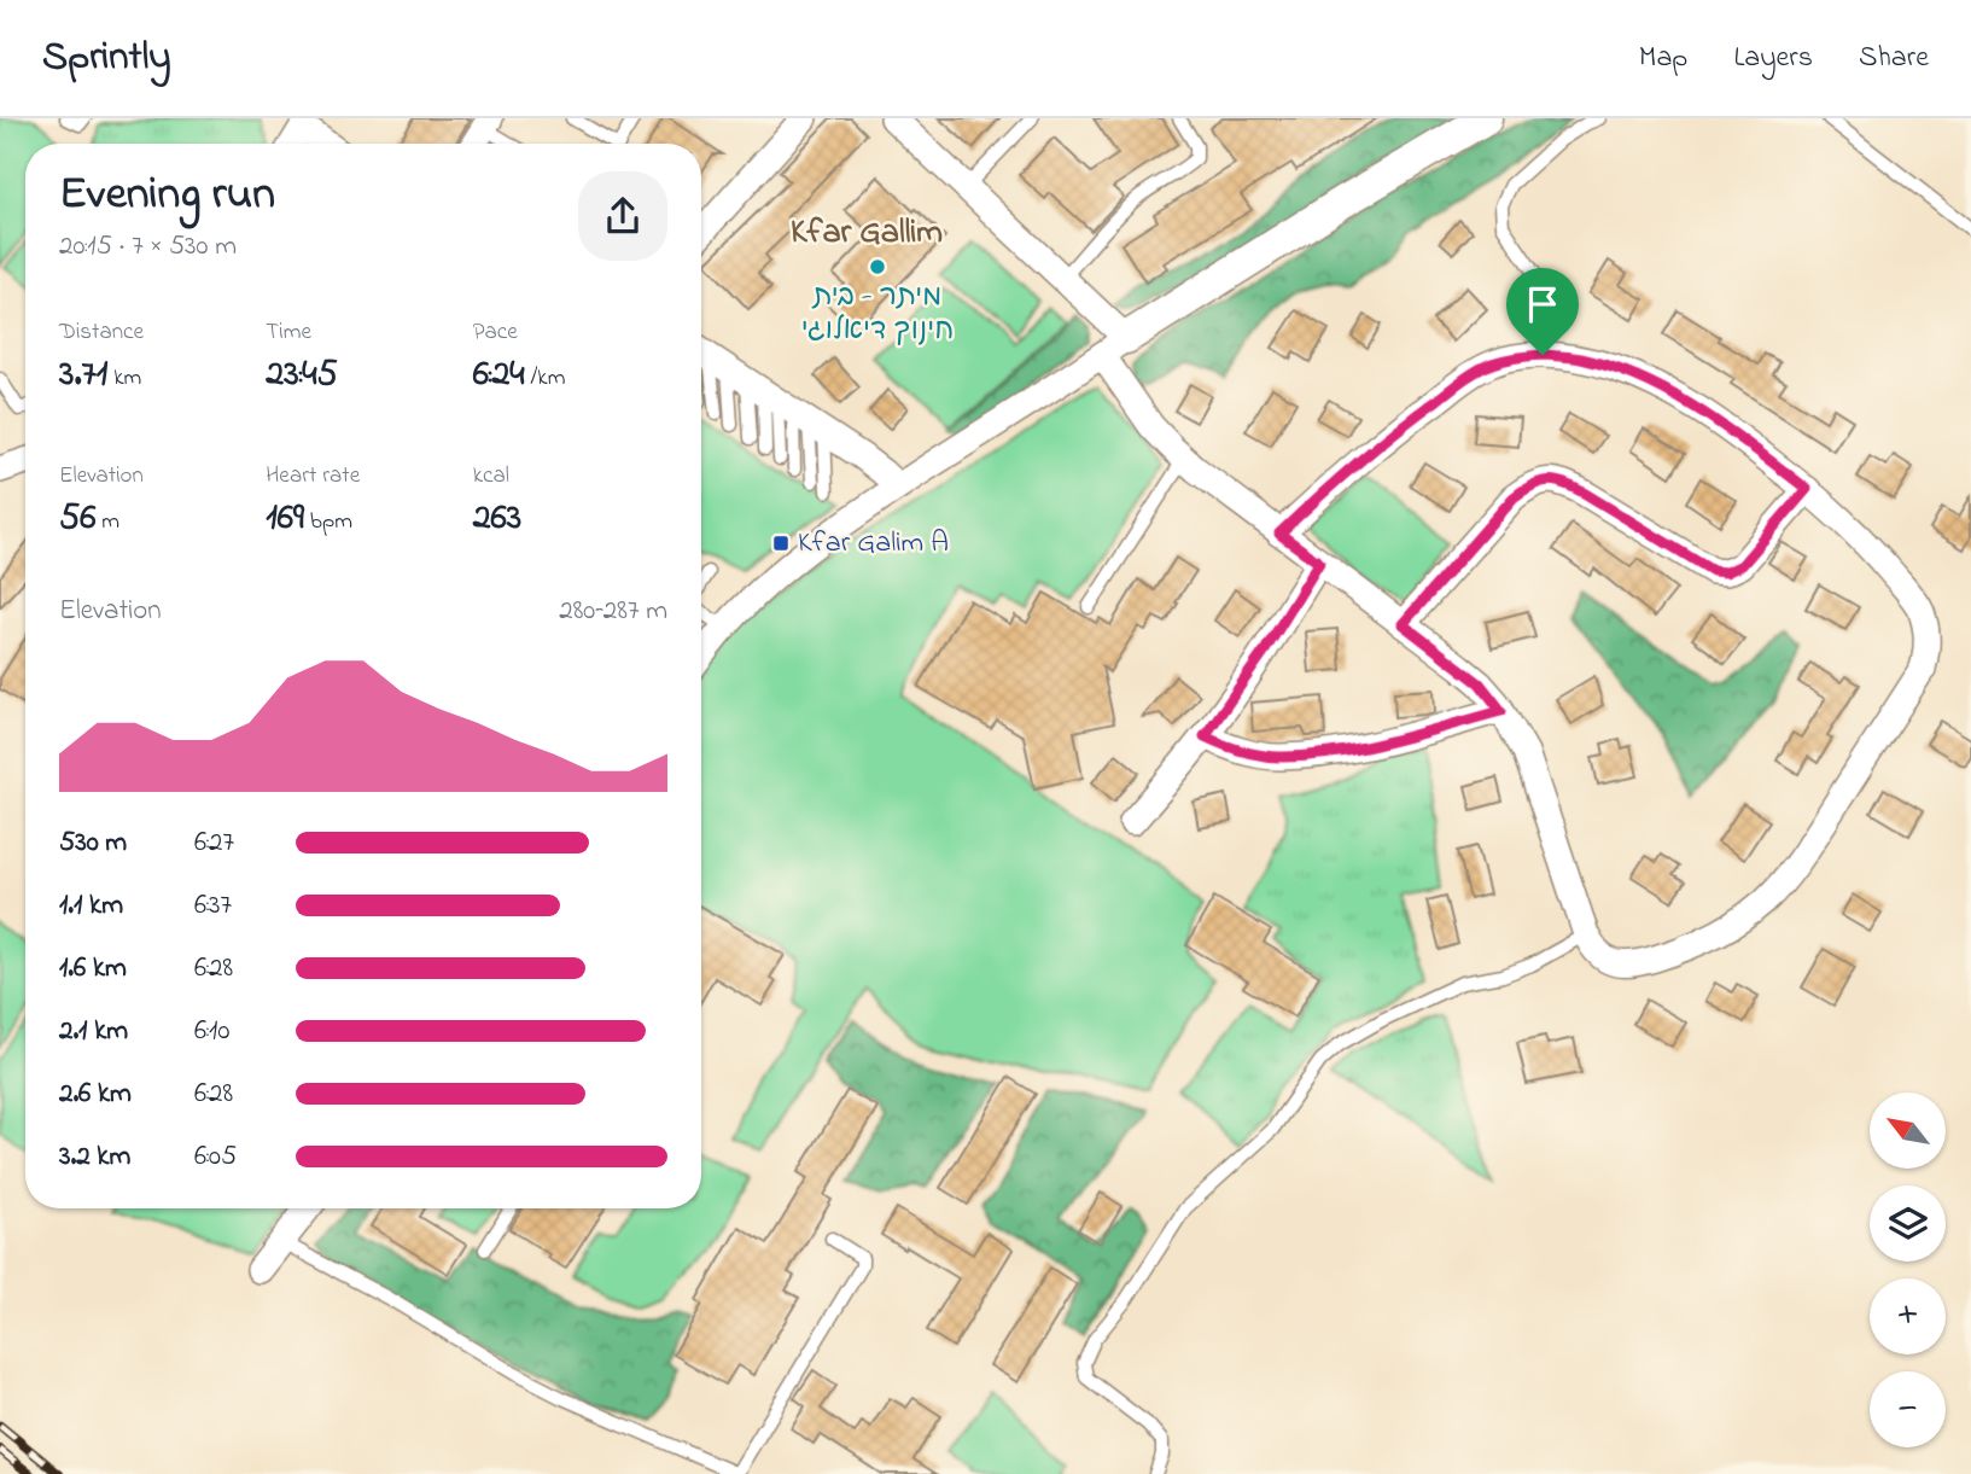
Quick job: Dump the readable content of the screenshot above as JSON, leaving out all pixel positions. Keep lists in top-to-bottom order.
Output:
{
  "districts": ["Kfar Gallim"],
  "places": {
    "other": ["מיתר - בית חינוך דיאלוגי"],
    "transit": ["Kfar Galim A"]
  },
  "north": "top left",
  "page": {
    "header": "Sprintly",
    "nav": ["Map", "Layers", "Share"],
    "heading": ["Evening run", "20:15 · 7 × 530 m"],
    "stats": [
      ["Distance", "3.71 km"],
      ["Time", "23:45"],
      ["Pace", "6:24 /km"],
      ["Elevation", "56 m"],
      ["Heart rate", "169 bpm"],
      ["kcal", "263"]
    ],
    "chart": ["Elevation", "280–287 m"],
    "list": [
      {
        "name": "530 m",
        "note": "6:27"
      },
      {
        "name": "1.1 km",
        "note": "6:37"
      },
      {
        "name": "1.6 km",
        "note": "6:28"
      },
      {
        "name": "2.1 km",
        "note": "6:10"
      },
      {
        "name": "2.6 km",
        "note": "6:28"
      },
      {
        "name": "3.2 km",
        "note": "6:05"
      }
    ],
    "map_buttons": ["+", "−"]
  }
}
